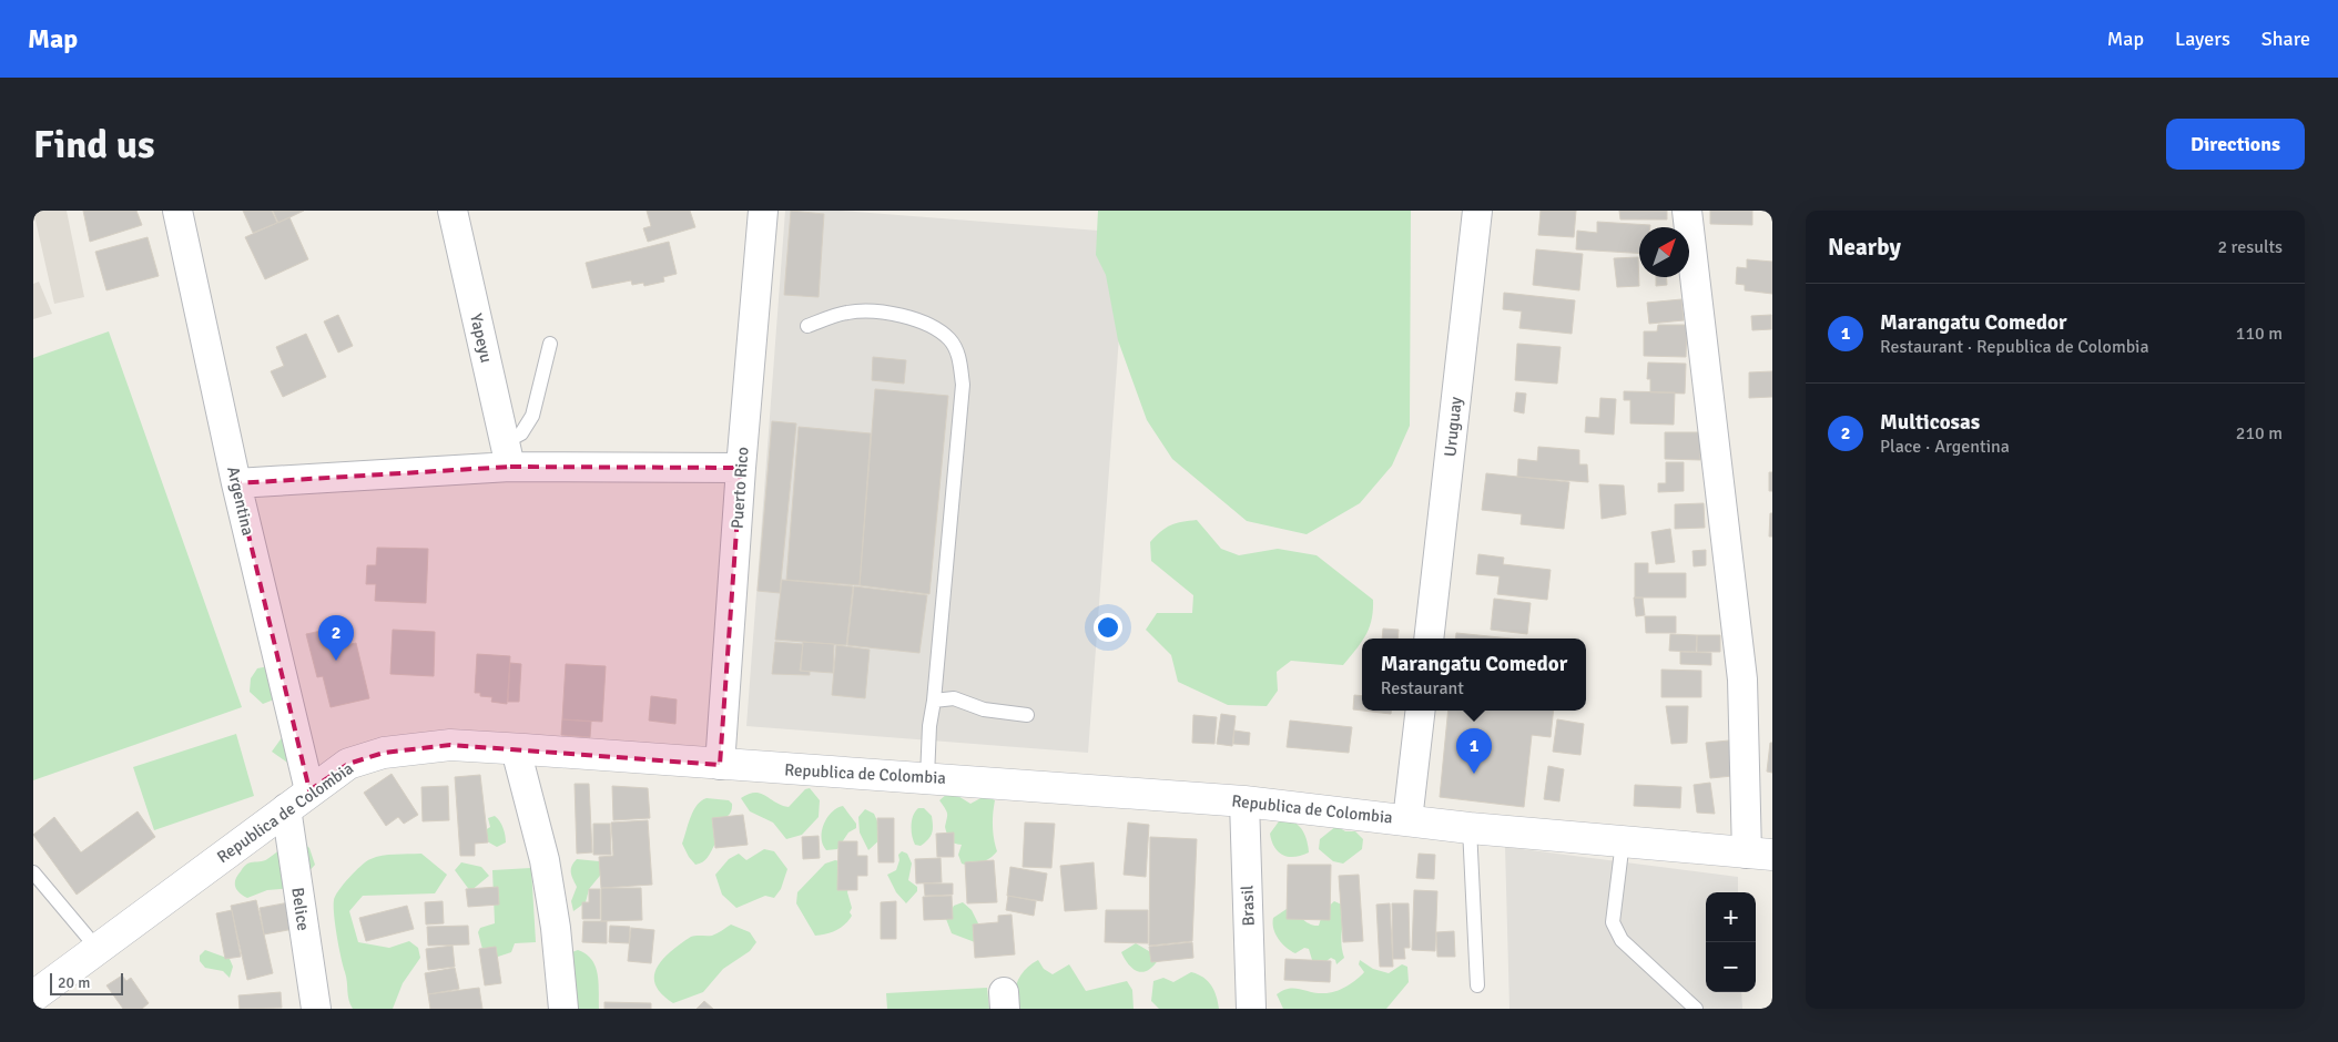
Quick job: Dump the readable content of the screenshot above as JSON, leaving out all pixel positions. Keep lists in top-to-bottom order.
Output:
{
  "streets": {
    "street": [
      "Yapeyu",
      "Uruguay",
      "Puerto Rico",
      "Argentina",
      "Republica de Colombia",
      "Brasil",
      "Belice"
    ]
  },
  "crossings": [
    ["Puerto Rico", "Republica de Colombia"],
    ["Argentina", "Republica de Colombia"],
    ["Argentina", "Belice"],
    ["Republica de Colombia", "Brasil"],
    ["Republica de Colombia", "Belice"]
  ],
  "scale_bar": "20 m",
  "north": "top right",
  "page": {
    "header": "Map",
    "nav": ["Map", "Layers", "Share"],
    "buttons": "Directions",
    "title": "Find us",
    "heading": ["Nearby", "2 results"],
    "list": [
      {
        "mark": "1",
        "name": "Marangatu Comedor",
        "note": "Restaurant · Republica de Colombia",
        "value": "110 m"
      },
      {
        "mark": "2",
        "name": "Multicosas",
        "note": "Place · Argentina",
        "value": "210 m"
      }
    ],
    "pins": ["2", "1"],
    "popup": ["Marangatu Comedor", "Restaurant"],
    "map_buttons": ["+", "−"],
    "scale": "20 m"
  }
}
